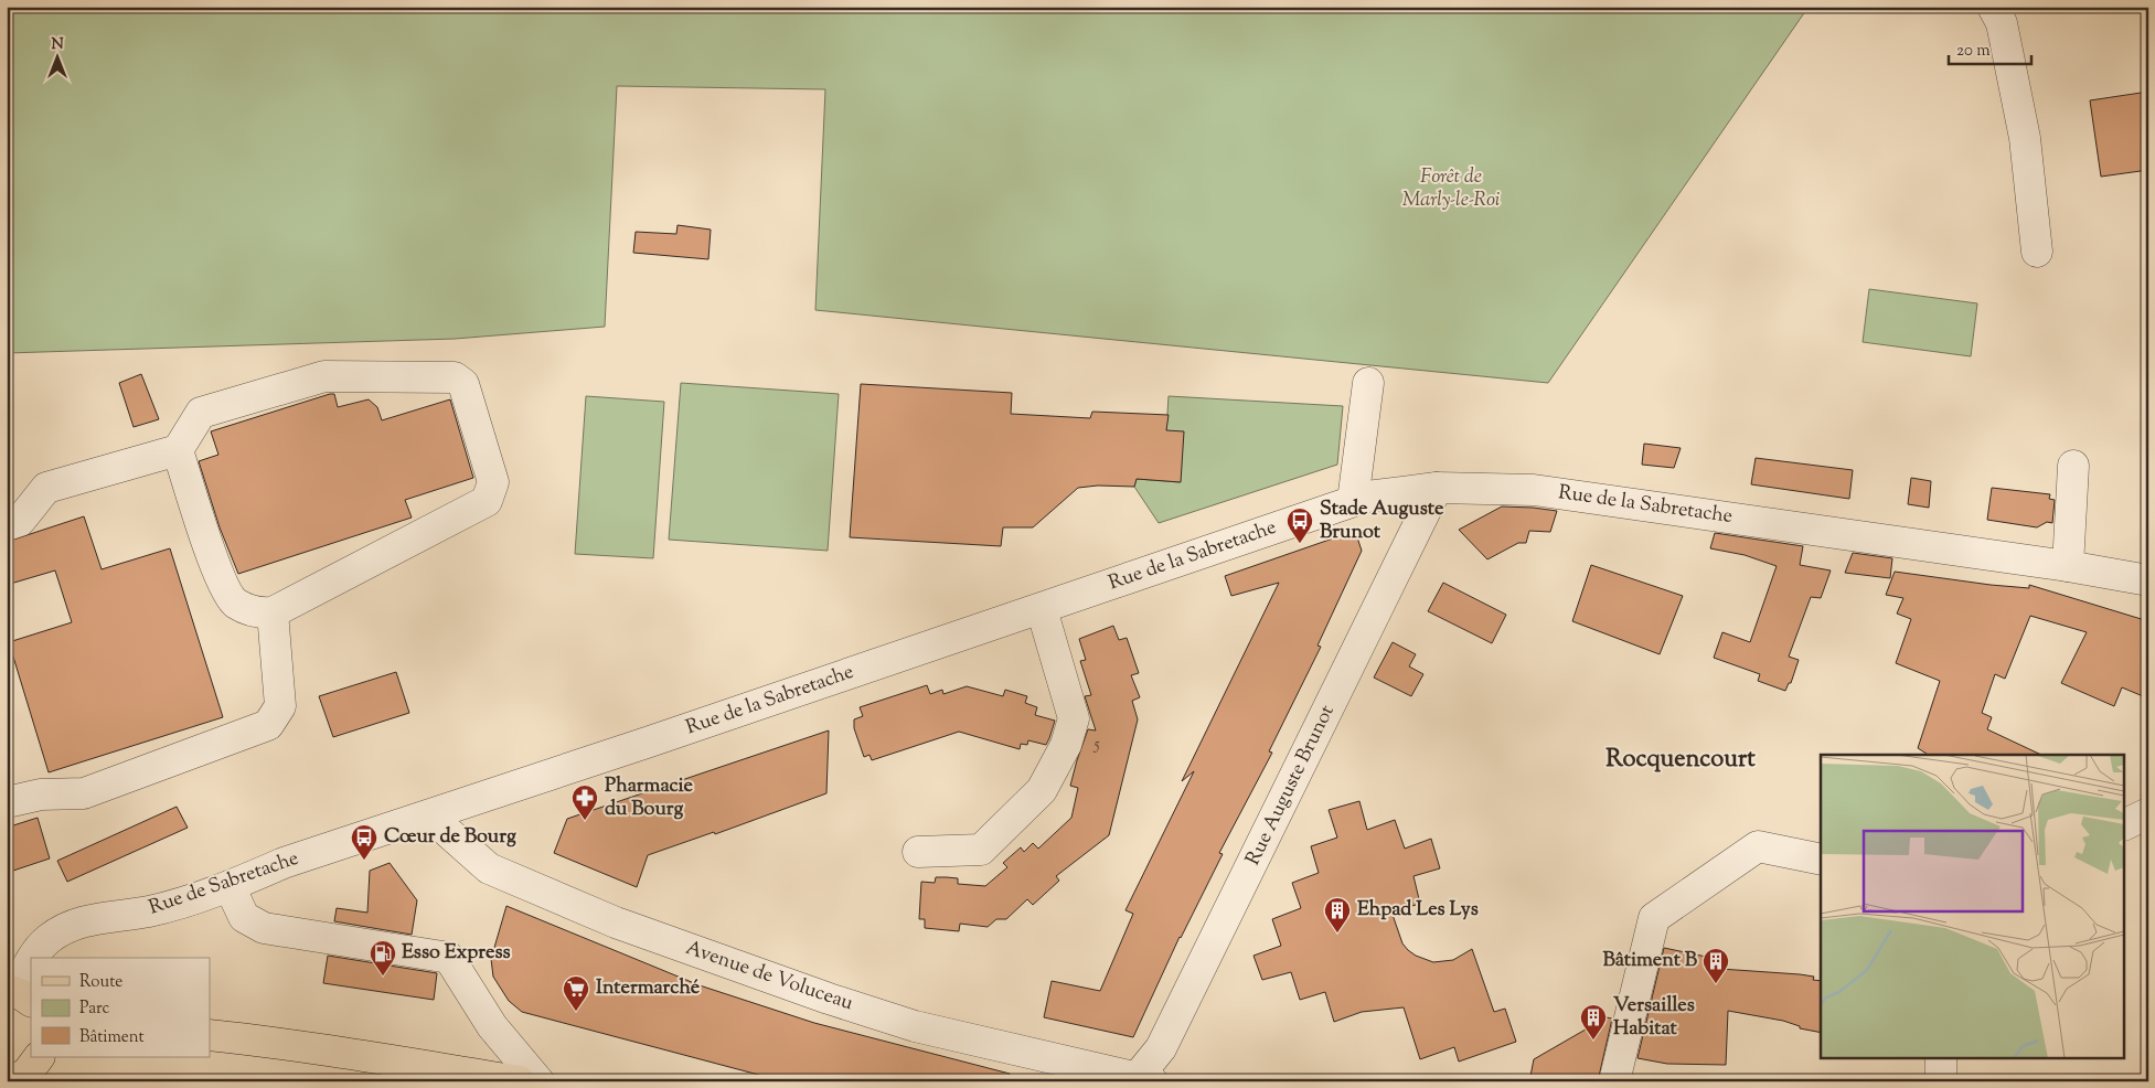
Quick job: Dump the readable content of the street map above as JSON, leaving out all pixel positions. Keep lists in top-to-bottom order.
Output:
{
  "streets": {
    "street": [
      "Rue de la Sabretache",
      "Rue Auguste Brunot",
      "Rue de Sabretache",
      "Avenue de Voluceau"
    ]
  },
  "crossings": [
    ["Rue de la Sabretache", "Rue Auguste Brunot"],
    ["Rue de la Sabretache", "Rue de Sabretache"],
    ["Rue de la Sabretache", "Avenue de Voluceau"],
    ["Rue Auguste Brunot", "Avenue de Voluceau"],
    ["Rue de Sabretache", "Avenue de Voluceau"]
  ],
  "districts": ["Rocquencourt"],
  "parks": ["Forêt de Marly-le-Roi"],
  "places": {
    "bus stop": ["Stade Auguste Brunot", "Cœur de Bourg"],
    "pharmacy": ["Pharmacie du Bourg"],
    "building": ["Ehpad Les Lys", "Bâtiment B", "Versailles Habitat"],
    "fuel station": ["Esso Express"],
    "supermarket": ["Intermarché"]
  },
  "house_numbers": ["5"],
  "legend": ["Route", "Parc", "Bâtiment"],
  "scale_bar": "20 m",
  "north": "top"
}
